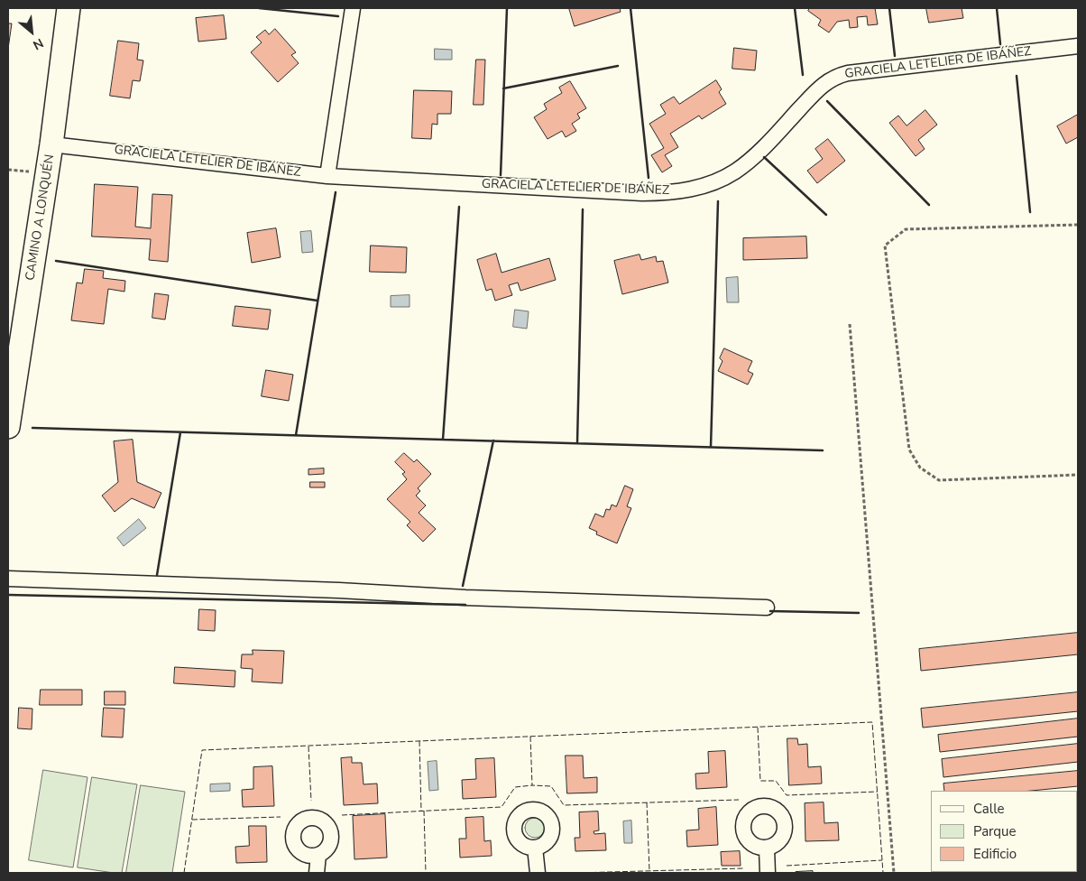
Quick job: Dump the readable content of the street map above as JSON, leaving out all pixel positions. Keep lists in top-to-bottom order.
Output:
{
  "streets": {
    "main road": ["CAMINO A LONQUÉN"],
    "street": ["GRACIELA LETELIER DE IBÁÑEZ"]
  },
  "crossings": [
    ["GRACIELA LETELIER DE IBÁÑEZ", "CAMINO A LONQUÉN"]
  ],
  "legend": ["Calle", "Parque", "Edificio"],
  "north": "bottom right"
}
